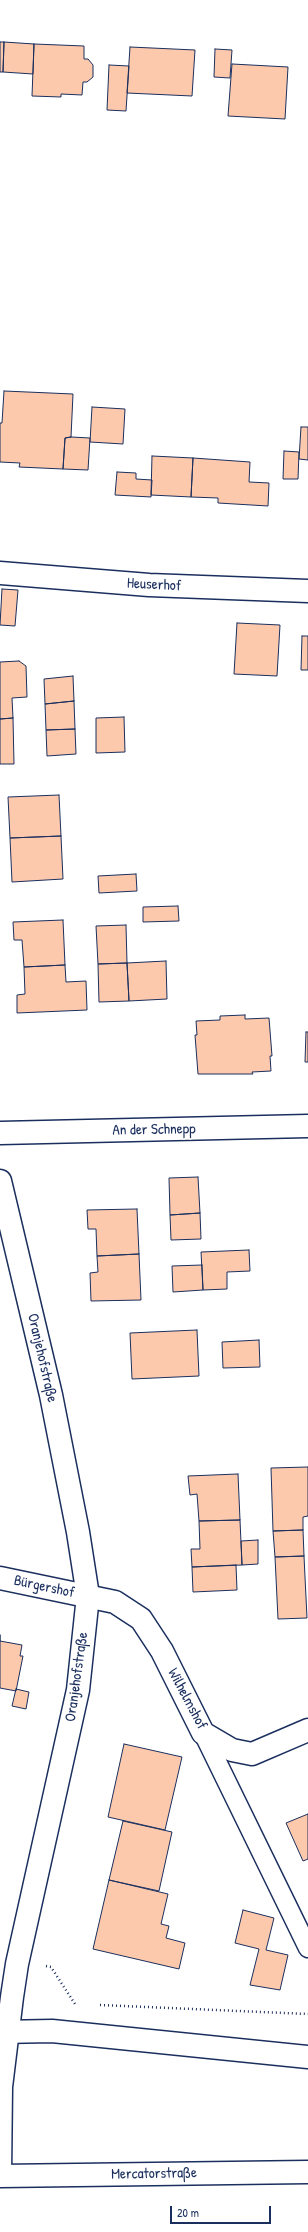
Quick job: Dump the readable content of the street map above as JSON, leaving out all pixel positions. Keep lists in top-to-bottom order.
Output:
{
  "streets": {
    "street": [
      "Heuserhof",
      "An der Schnepp",
      "Oranjehofstraße",
      "Bürgershof",
      "Wilhelmshof",
      "Mercatorstraße"
    ]
  },
  "crossings": [
    ["Oranjehofstraße", "Bürgershof"],
    ["Oranjehofstraße", "Wilhelmshof"],
    ["Oranjehofstraße", "Mercatorstraße"],
    ["Bürgershof", "Wilhelmshof"]
  ],
  "scale_bar": "20 m"
}
